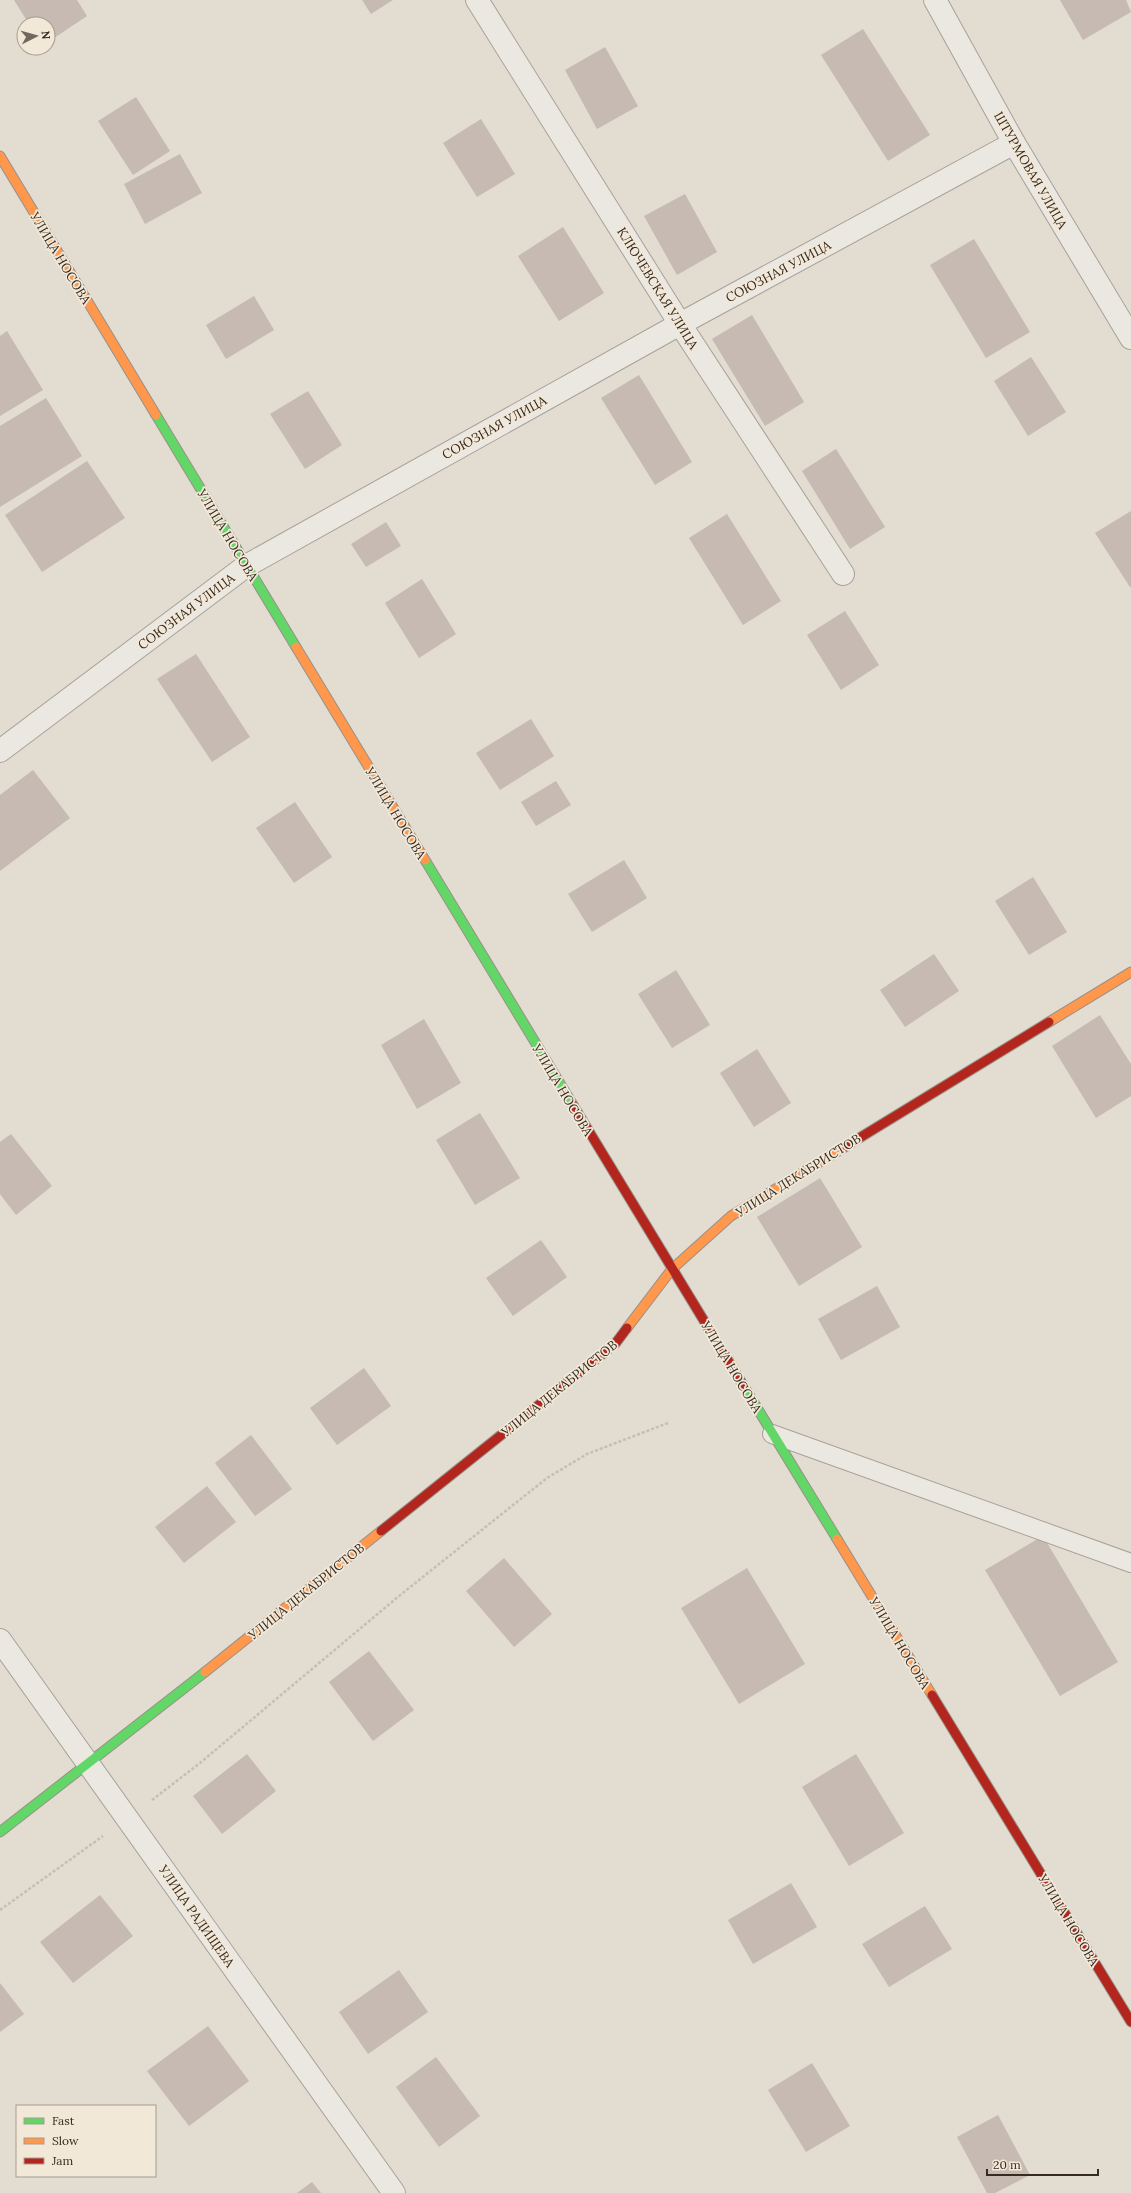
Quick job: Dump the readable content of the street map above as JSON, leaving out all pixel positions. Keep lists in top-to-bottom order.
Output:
{
  "streets": {
    "street": [
      "ШТУРМОВАЯ УЛИЦА",
      "УЛИЦА НОСОВА",
      "СОЮЗНАЯ УЛИЦА",
      "КЛЮЧЕВСКАЯ УЛИЦА",
      "УЛИЦА ДЕКАБРИСТОВ",
      "УЛИЦА РАДИЩЕВА"
    ]
  },
  "crossings": [
    ["ШТУРМОВАЯ УЛИЦА", "СОЮЗНАЯ УЛИЦА"],
    ["УЛИЦА НОСОВА", "СОЮЗНАЯ УЛИЦА"],
    ["УЛИЦА НОСОВА", "УЛИЦА ДЕКАБРИСТОВ"],
    ["СОЮЗНАЯ УЛИЦА", "КЛЮЧЕВСКАЯ УЛИЦА"],
    ["УЛИЦА ДЕКАБРИСТОВ", "УЛИЦА РАДИЩЕВА"]
  ],
  "legend": ["Fast", "Slow", "Jam"],
  "scale_bar": "20 m",
  "north": "right"
}
